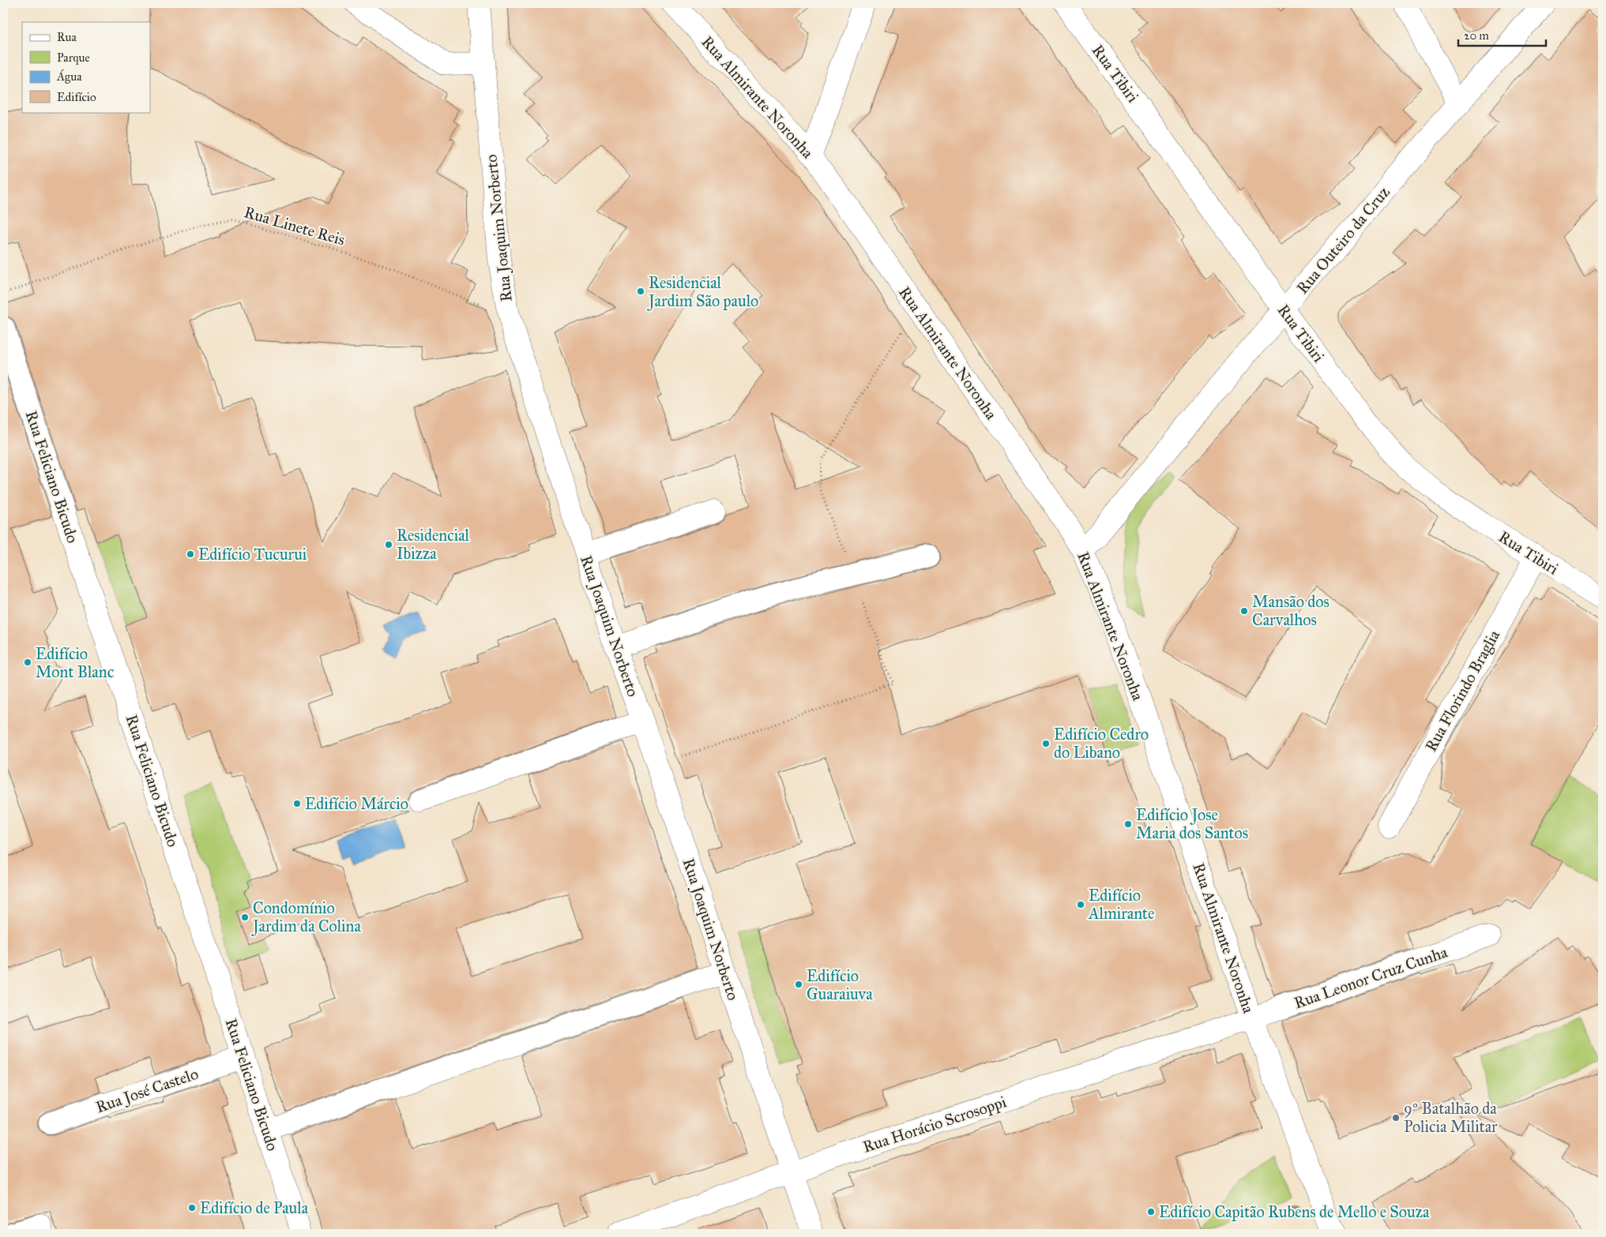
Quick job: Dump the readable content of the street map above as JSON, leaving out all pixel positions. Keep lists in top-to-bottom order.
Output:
{
  "streets": {
    "street": [
      "Rua Tibiri",
      "Rua Almirante Noronha",
      "Rua Joaquim Norberto",
      "Rua Outeiro da Cruz",
      "Rua Feliciano Bicudo",
      "Rua Florindo Braglia",
      "Rua Leonor Cruz Cunha",
      "Rua José Castelo",
      "Rua Horácio Scrosoppi"
    ],
    "path": ["Rua Linete Reis"]
  },
  "crossings": [
    ["Rua Tibiri", "Rua Outeiro da Cruz"],
    ["Rua Tibiri", "Rua Florindo Braglia"],
    ["Rua Almirante Noronha", "Rua Outeiro da Cruz"],
    ["Rua Almirante Noronha", "Rua Leonor Cruz Cunha"],
    ["Rua Almirante Noronha", "Rua Horácio Scrosoppi"],
    ["Rua Linete Reis", "Rua Joaquim Norberto"],
    ["Rua Joaquim Norberto", "Rua Horácio Scrosoppi"],
    ["Rua Feliciano Bicudo", "Rua José Castelo"],
    ["Rua Leonor Cruz Cunha", "Rua Horácio Scrosoppi"]
  ],
  "places": [
    "Residencial Jardim São paulo",
    "Residencial Ibizza",
    "Edifício Tucurui",
    "Mansão dos Carvalhos",
    "Edifício Mont Blanc",
    "Edifício Cedro do Libano",
    "Edifício Márcio",
    "Edifício Jose Maria dos Santos",
    "Edifício Almirante",
    "Condomínio Jardim da Colina",
    "Edifício Guaraiuva",
    "9º Batalhão da Policia Militar",
    "Edifício de Paula",
    "Edifício Capitão Rubens de Mello e Souza"
  ],
  "legend": [
    "Rua",
    "Parque",
    "Água",
    "Edifício"
  ],
  "scale_bar": "20 m"
}
